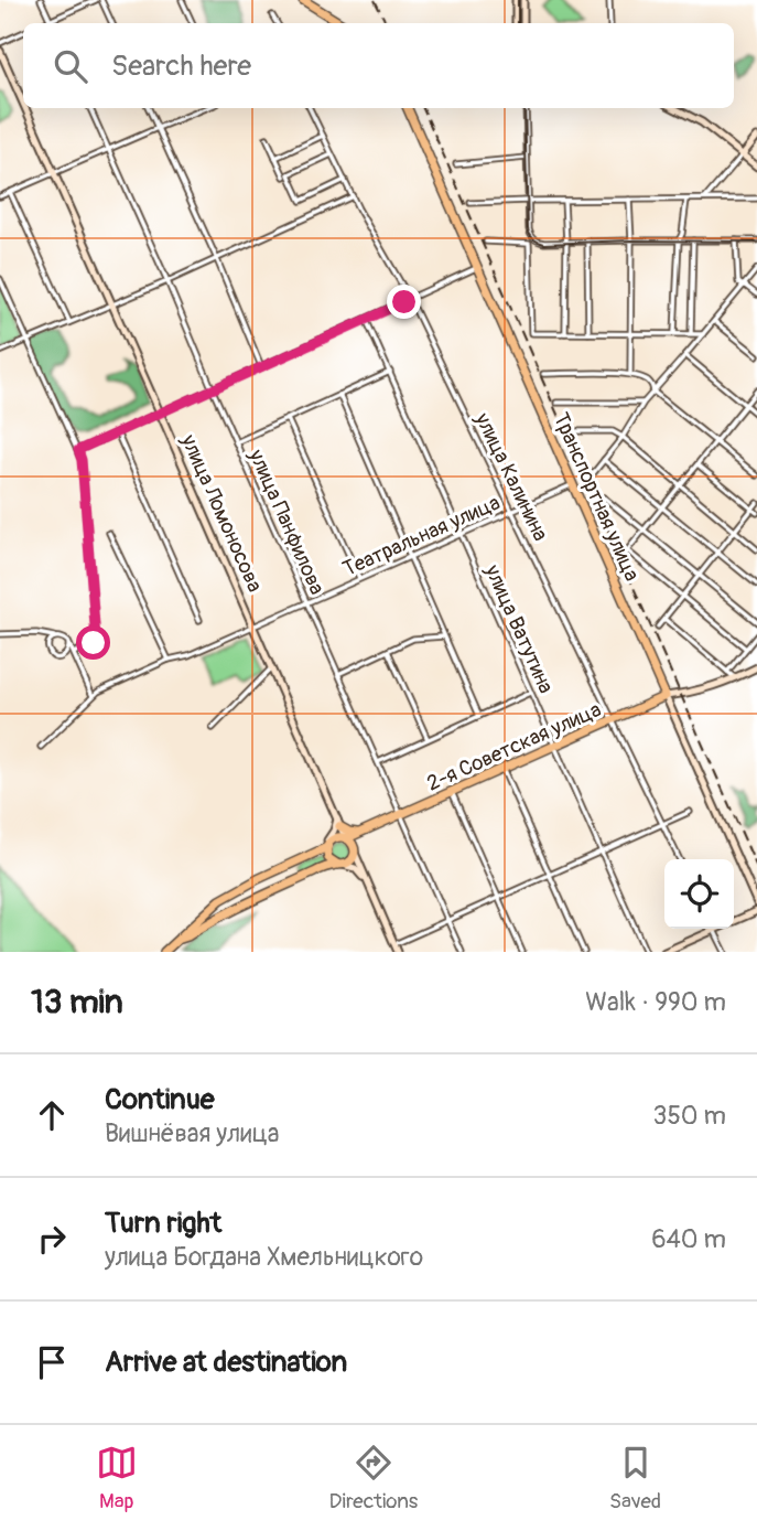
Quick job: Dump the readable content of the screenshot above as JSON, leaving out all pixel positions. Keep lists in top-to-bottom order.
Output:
{
  "streets": {
    "main road": ["Транспортная улица", "2-я Советская улица"],
    "street": [
      "улица Калинина",
      "улица Ломоносова",
      "улица Панфилова",
      "Театральная улица",
      "улица Ватутина"
    ]
  },
  "crossings": [
    ["улица Калинина", "Театральная улица"],
    ["улица Калинина", "2-я Советская улица"],
    ["Транспортная улица", "Театральная улица"],
    ["Транспортная улица", "2-я Советская улица"],
    ["улица Ломоносова", "Театральная улица"],
    ["улица Ломоносова", "2-я Советская улица"],
    ["улица Панфилова", "Театральная улица"],
    ["улица Панфилова", "2-я Советская улица"],
    ["Театральная улица", "улица Ватутина"],
    ["улица Ватутина", "2-я Советская улица"]
  ],
  "page": {
    "search": "Search here",
    "heading": ["13 min", "Walk · 990 m"],
    "list": [
      ["Continue", "Вишнёвая улица", "350 m"],
      ["Turn right", "улица Богдана Хмельницкого", "640 m"],
      "Arrive at destination"
    ],
    "nav": ["Map", "Directions", "Saved"]
  }
}
